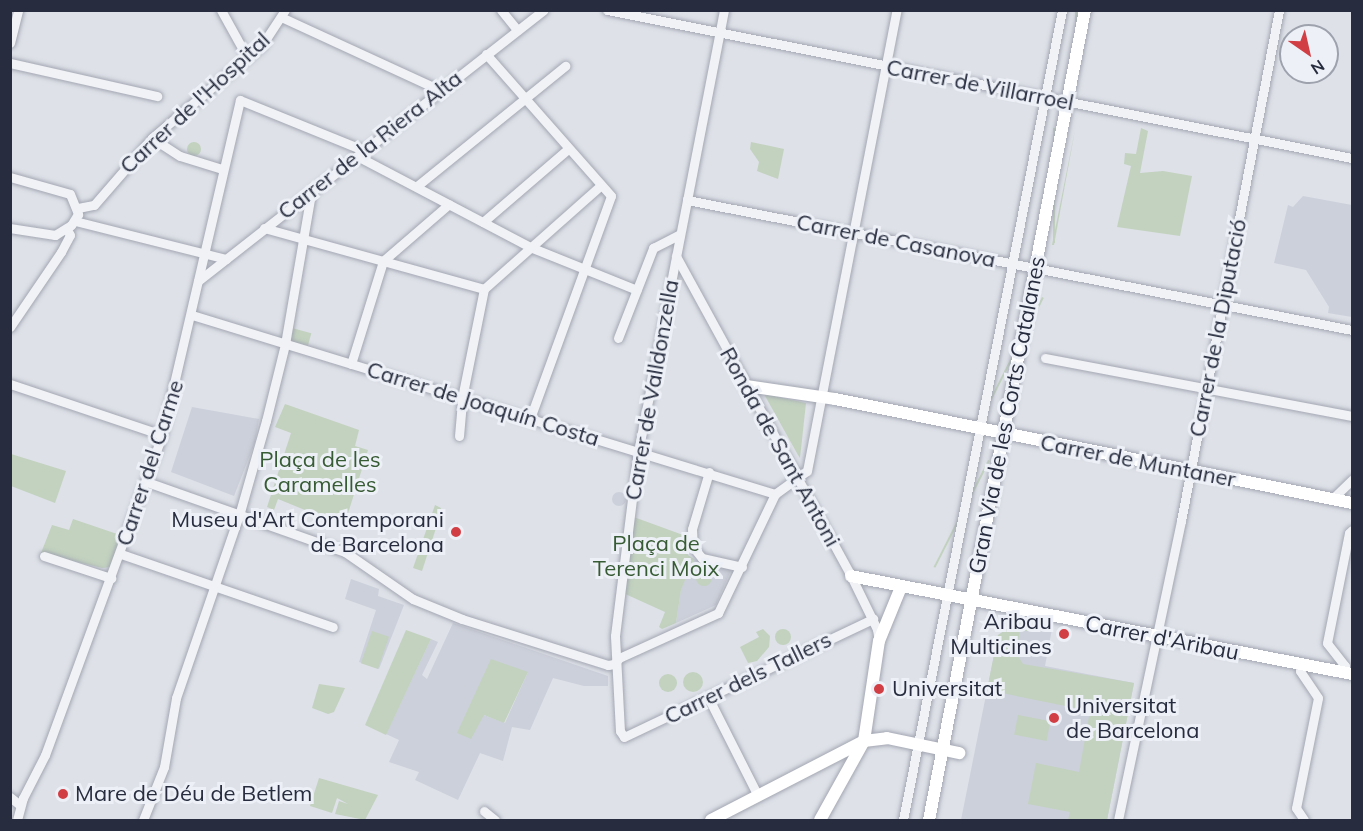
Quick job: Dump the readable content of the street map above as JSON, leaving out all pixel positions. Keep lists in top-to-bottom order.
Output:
{
  "streets": {
    "main road": ["Gran Via de les Corts Catalanes", "Carrer de Muntaner", "Carrer d'Aribau"],
    "street": [
      "Carrer de Villarroel",
      "Carrer de l'Hospital",
      "Carrer de la Riera Alta",
      "Carrer de Casanova",
      "Carrer de la Diputació",
      "Carrer de Valldonzella",
      "Carrer de Joaquín Costa",
      "Ronda de Sant Antoni",
      "Carrer del Carme",
      "Carrer dels Tallers"
    ]
  },
  "crossings": [
    ["Carrer de Villarroel", "Carrer de la Diputació"],
    ["Carrer de Villarroel", "Carrer de Valldonzella"],
    ["Carrer de Villarroel", "Gran Via de les Corts Catalanes"],
    ["Carrer de la Riera Alta", "Carrer del Carme"],
    ["Carrer de Casanova", "Carrer de la Diputació"],
    ["Carrer de Casanova", "Carrer de Valldonzella"],
    ["Carrer de Casanova", "Gran Via de les Corts Catalanes"],
    ["Carrer de la Diputació", "Carrer de Muntaner"],
    ["Carrer de la Diputació", "Carrer d'Aribau"],
    ["Carrer de Valldonzella", "Carrer de Joaquín Costa"],
    ["Carrer de Valldonzella", "Ronda de Sant Antoni"],
    ["Carrer de Valldonzella", "Carrer dels Tallers"],
    ["Carrer de Joaquín Costa", "Carrer del Carme"],
    ["Gran Via de les Corts Catalanes", "Carrer de Muntaner"],
    ["Gran Via de les Corts Catalanes", "Carrer d'Aribau"],
    ["Ronda de Sant Antoni", "Carrer de Muntaner"],
    ["Ronda de Sant Antoni", "Carrer d'Aribau"],
    ["Ronda de Sant Antoni", "Carrer dels Tallers"]
  ],
  "parks": ["Plaça de les Caramelles", "Plaça de Terenci Moix"],
  "places": [
    "Museu d'Art Contemporani de Barcelona",
    "Aribau Multicines",
    "Universitat",
    "Universitat de Barcelona",
    "Mare de Déu de Betlem"
  ],
  "north": "bottom right"
}
